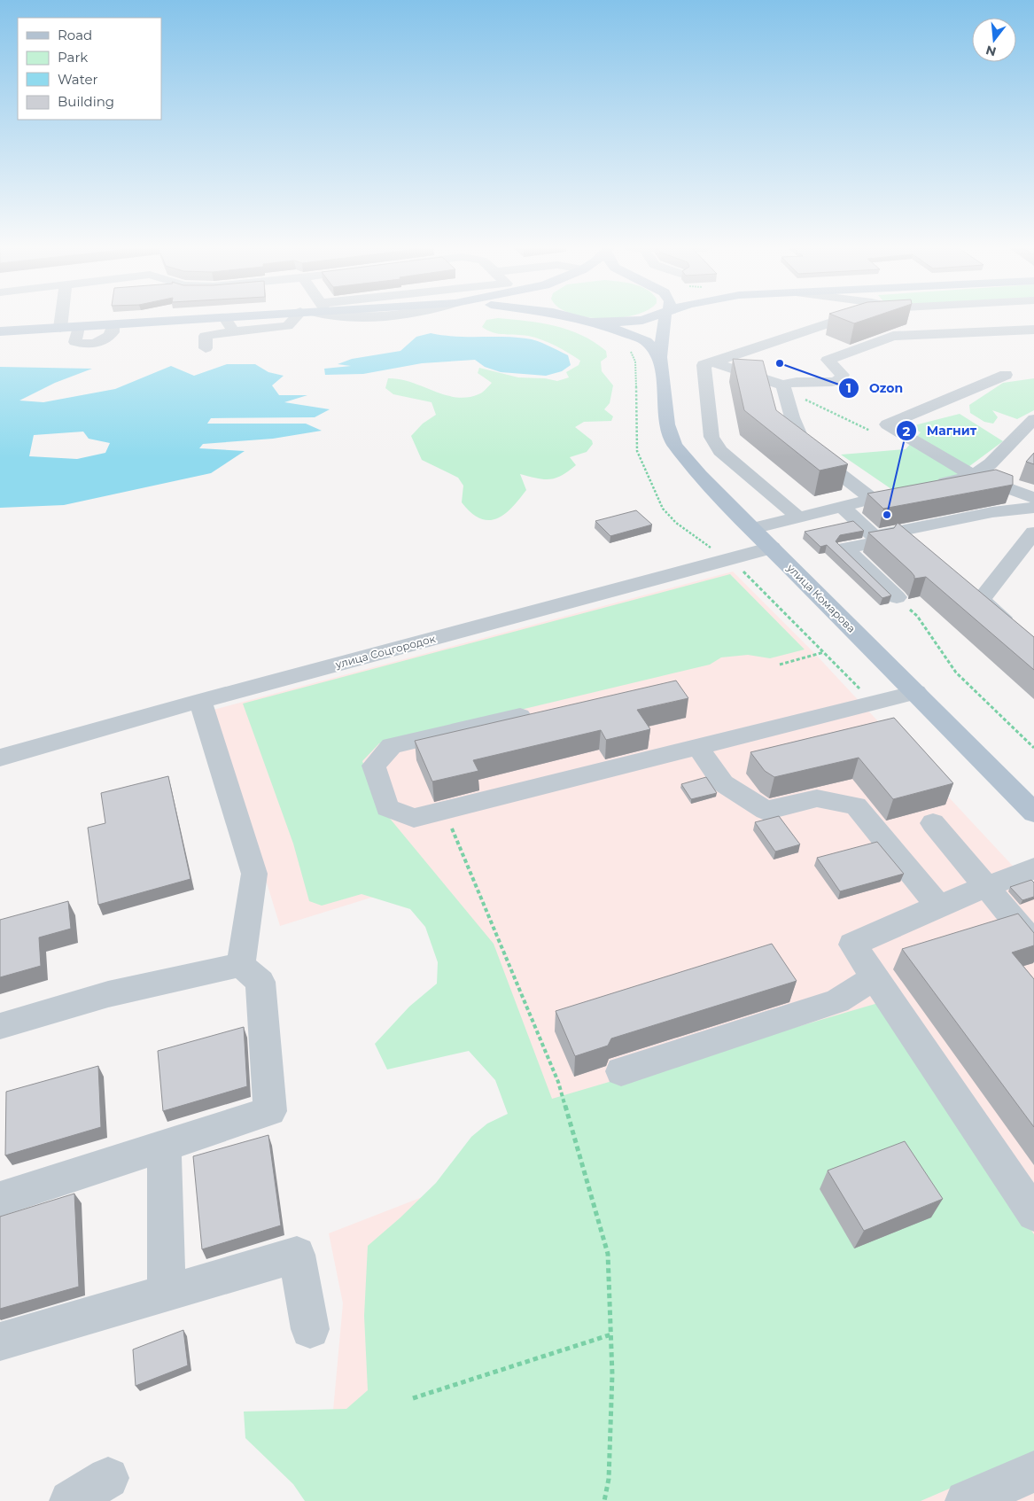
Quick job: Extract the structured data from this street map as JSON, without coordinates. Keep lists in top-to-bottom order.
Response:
{
  "streets": {
    "main road": ["улица Комарова"],
    "street": ["улица Соцгородок"]
  },
  "crossings": [
    ["улица Комарова", "улица Соцгородок"]
  ],
  "places": ["Ozon", "Магнит"],
  "legend": [
    "Road",
    "Park",
    "Water",
    "Building"
  ],
  "north": "bottom"
}
